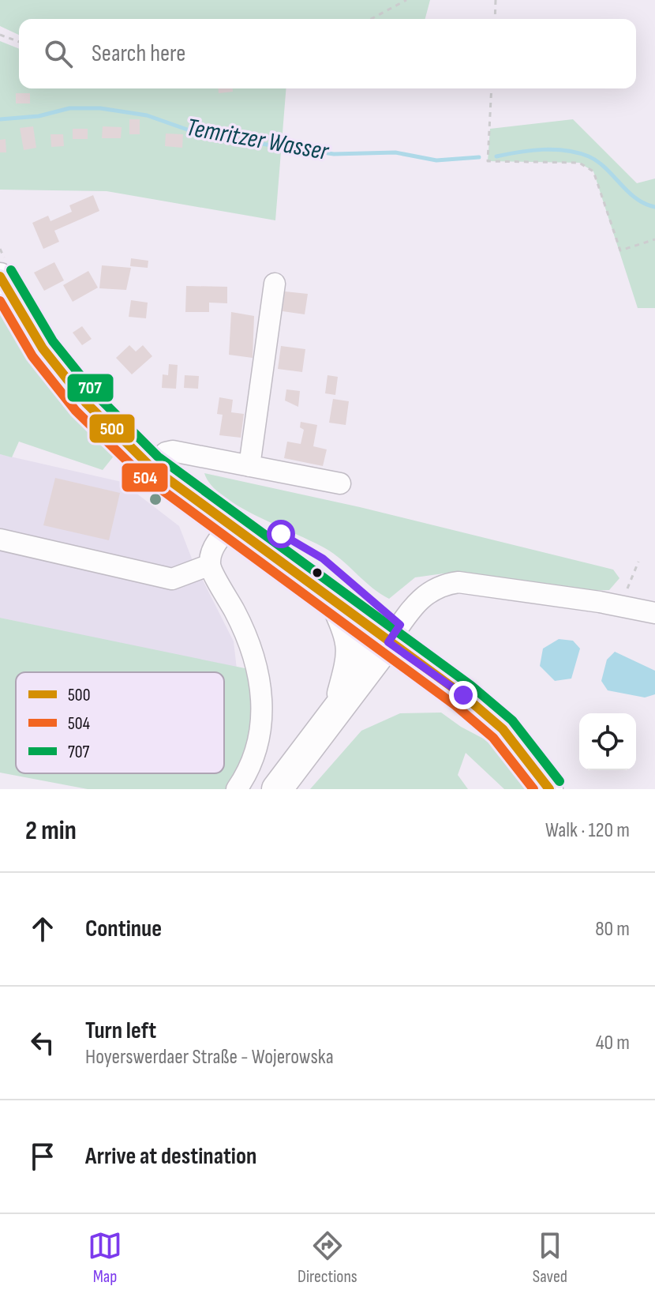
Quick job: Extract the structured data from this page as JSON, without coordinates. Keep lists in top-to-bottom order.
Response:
{
  "water": ["Temritzer Wasser"],
  "lines": ["transit line 707", "transit line 500", "transit line 504"],
  "legend": ["500", "504", "707"],
  "page": {
    "search": "Search here",
    "heading": ["2 min", "Walk · 120 m"],
    "list": [
      ["Continue", "80 m"],
      ["Turn left", "Hoyerswerdaer Straße - Wojerowska", "40 m"],
      "Arrive at destination"
    ],
    "nav": ["Map", "Directions", "Saved"]
  }
}
